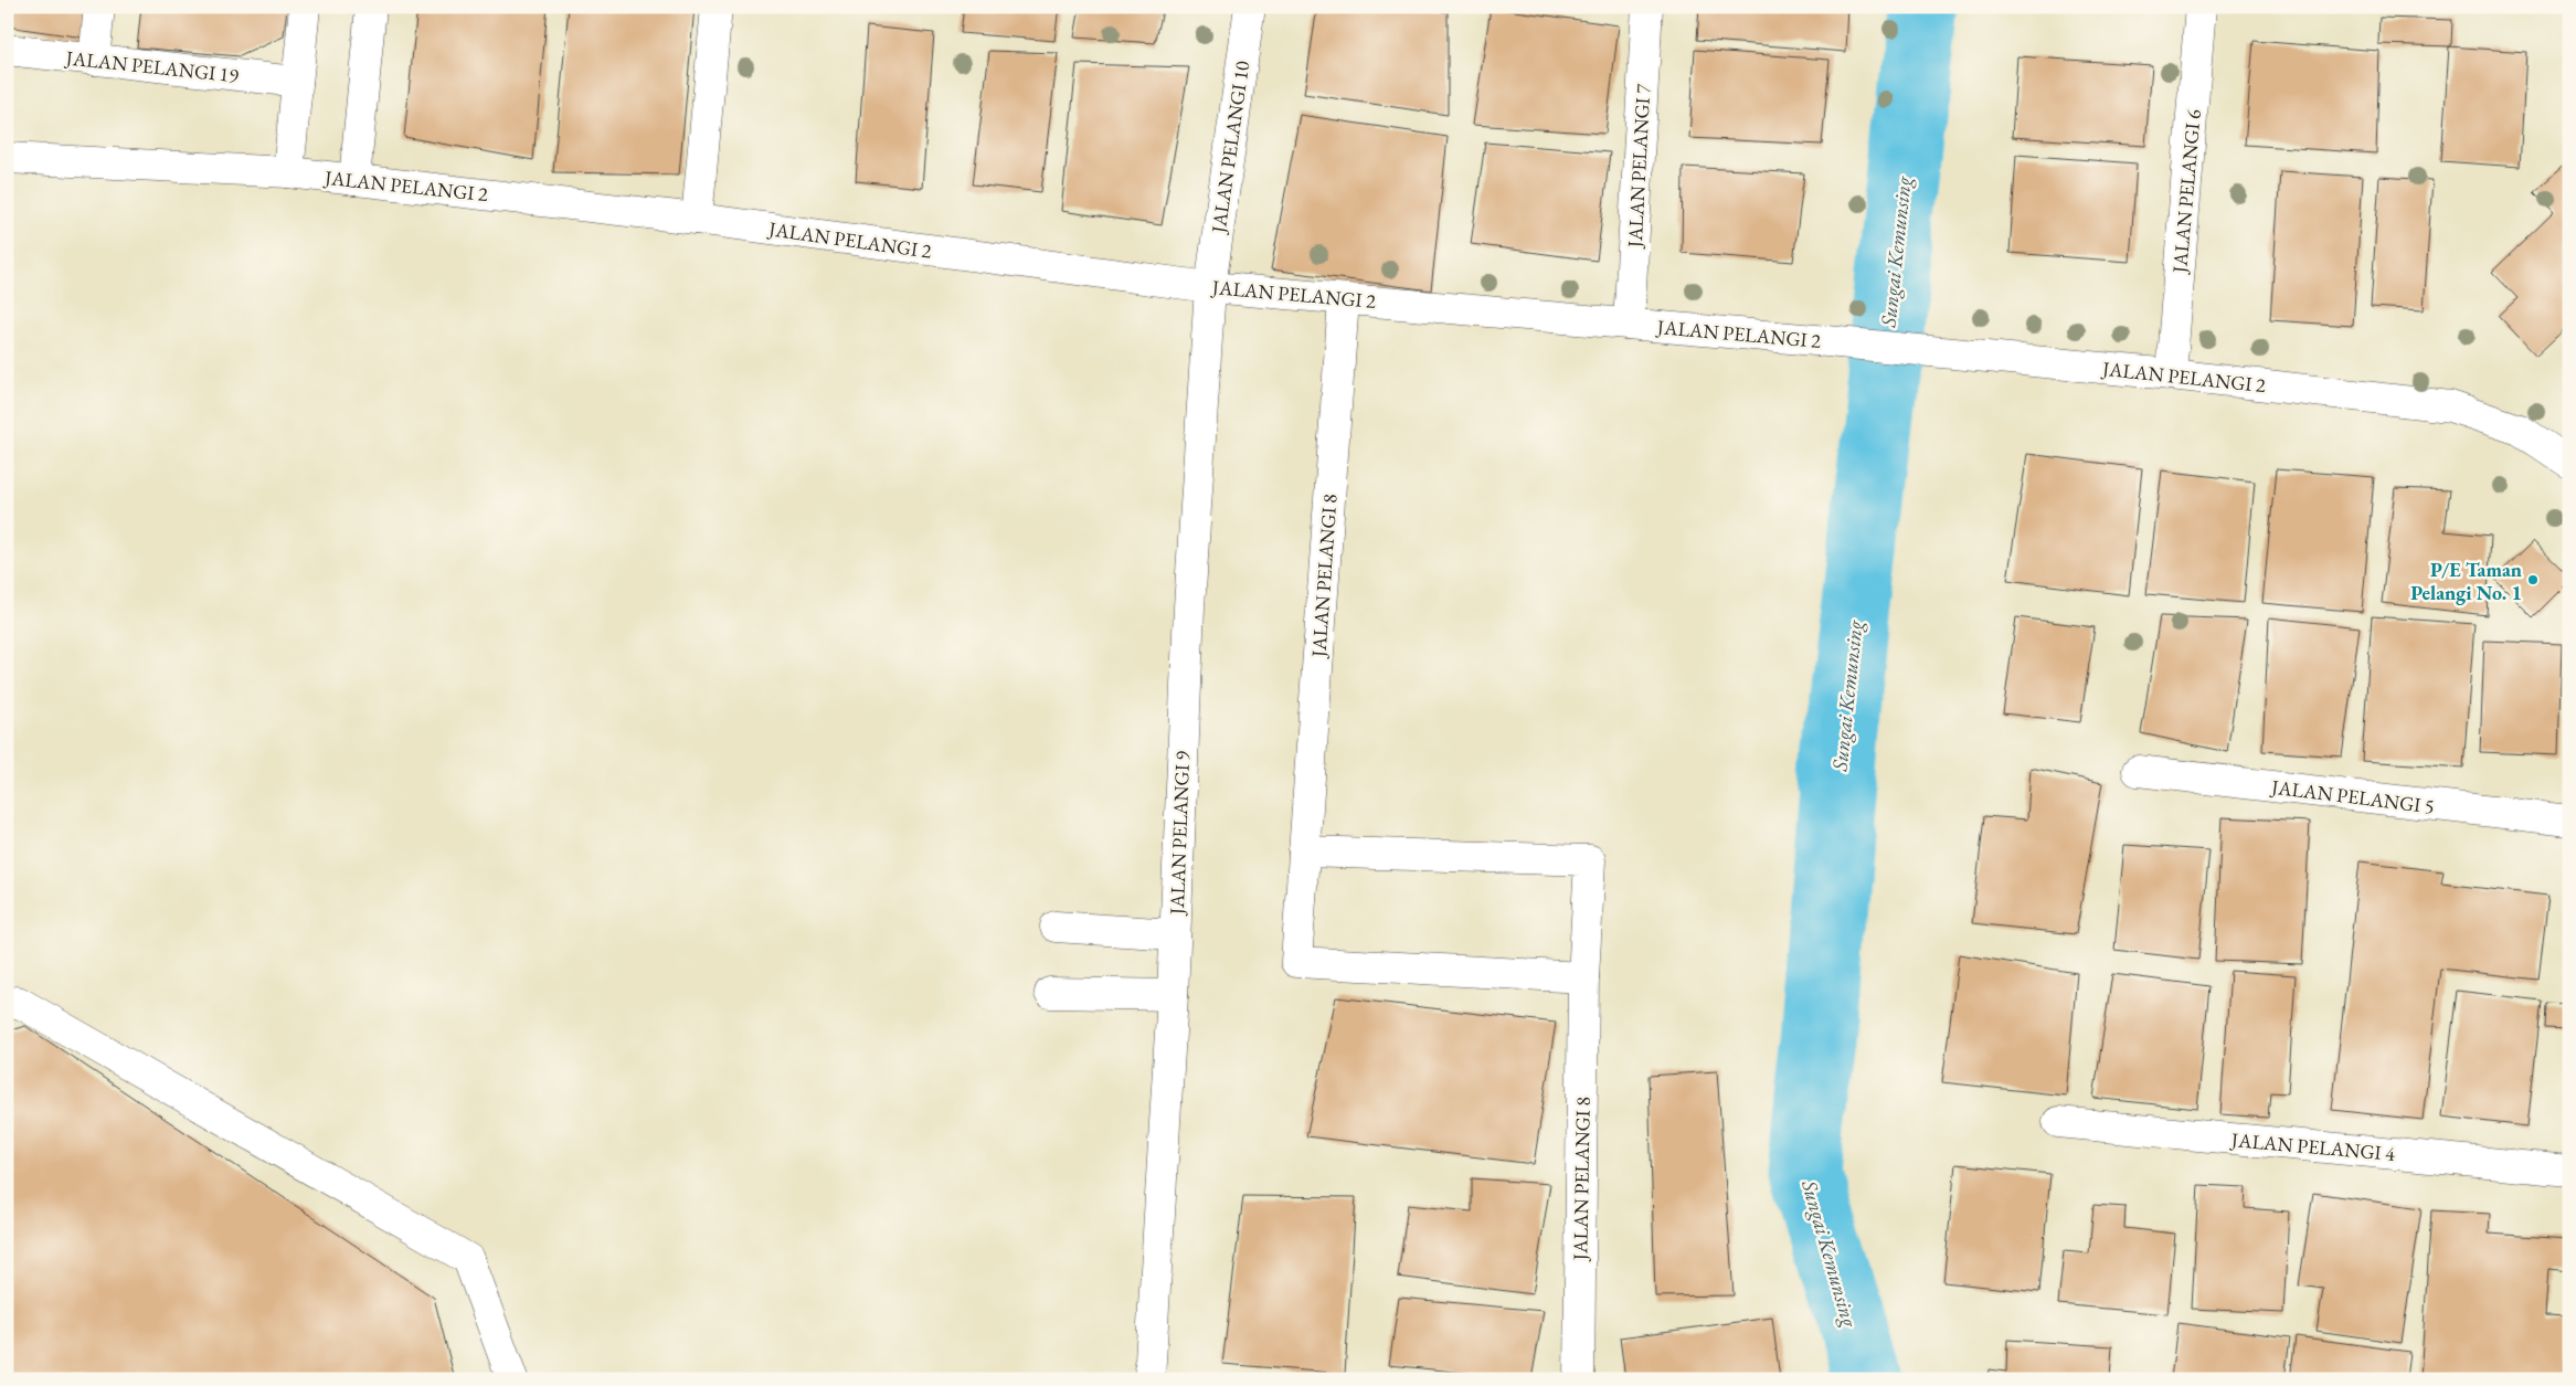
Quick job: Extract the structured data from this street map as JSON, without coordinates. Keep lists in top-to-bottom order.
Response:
{
  "streets": {
    "street": [
      "JALAN PELANGI 19",
      "JALAN PELANGI 10",
      "JALAN PELANGI 7",
      "JALAN PELANGI 2",
      "JALAN PELANGI 6",
      "JALAN PELANGI 8",
      "JALAN PELANGI 5",
      "JALAN PELANGI 9",
      "JALAN PELANGI 4"
    ]
  },
  "crossings": [
    ["JALAN PELANGI 10", "JALAN PELANGI 2"],
    ["JALAN PELANGI 10", "JALAN PELANGI 9"],
    ["JALAN PELANGI 7", "JALAN PELANGI 2"],
    ["JALAN PELANGI 2", "JALAN PELANGI 6"],
    ["JALAN PELANGI 2", "JALAN PELANGI 8"],
    ["JALAN PELANGI 2", "JALAN PELANGI 9"]
  ],
  "water": ["Sungai Kemunsing"],
  "places": ["P/E Taman Pelangi No. 1"]
}
